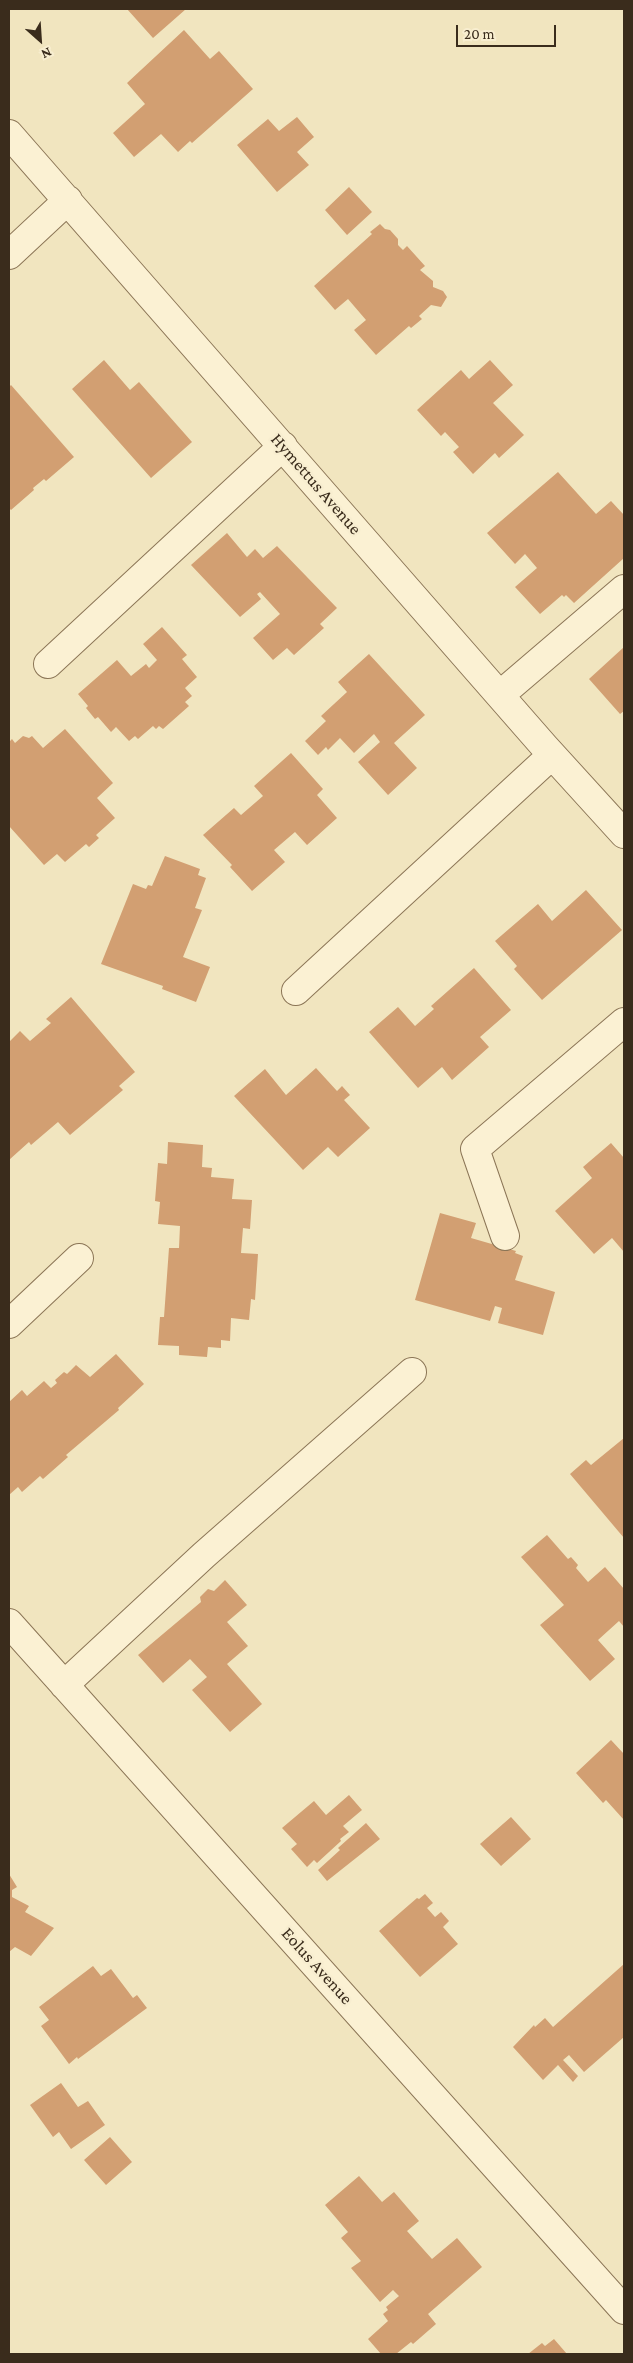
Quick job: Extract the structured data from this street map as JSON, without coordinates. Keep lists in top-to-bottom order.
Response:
{
  "streets": {
    "street": ["Hymettus Avenue", "Eolus Avenue"]
  },
  "scale_bar": "20 m",
  "north": "bottom right"
}
